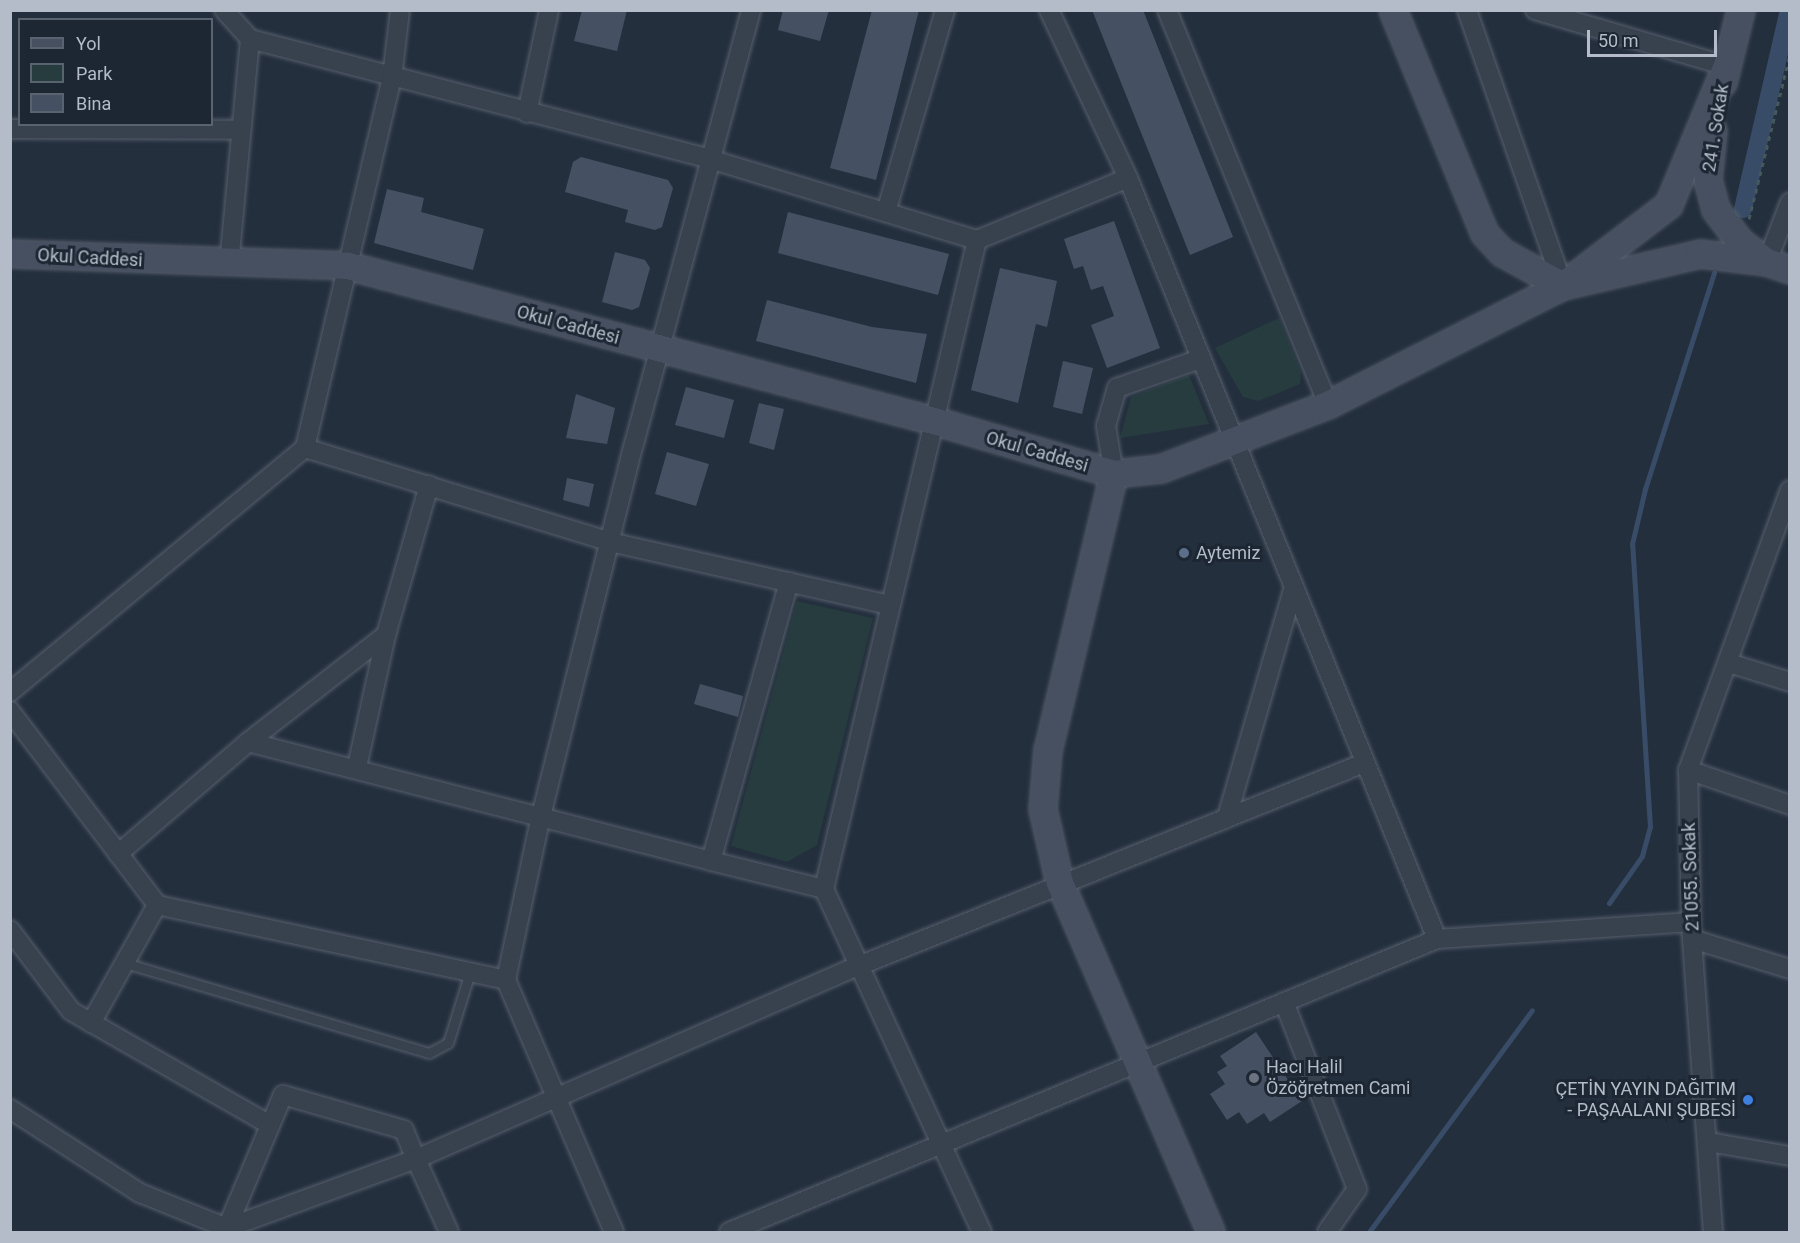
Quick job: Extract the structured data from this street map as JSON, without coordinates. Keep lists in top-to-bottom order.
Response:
{
  "streets": {
    "street": ["241. Sokak", "Okul Caddesi", "21055. Sokak"]
  },
  "places": ["Aytemiz", "Hacı Halil Özöğretmen Cami", "ÇETİN YAYIN DAĞITIM - PAŞAALANI ŞUBESİ"],
  "legend": ["Yol", "Park", "Bina"],
  "scale_bar": "50 m"
}
